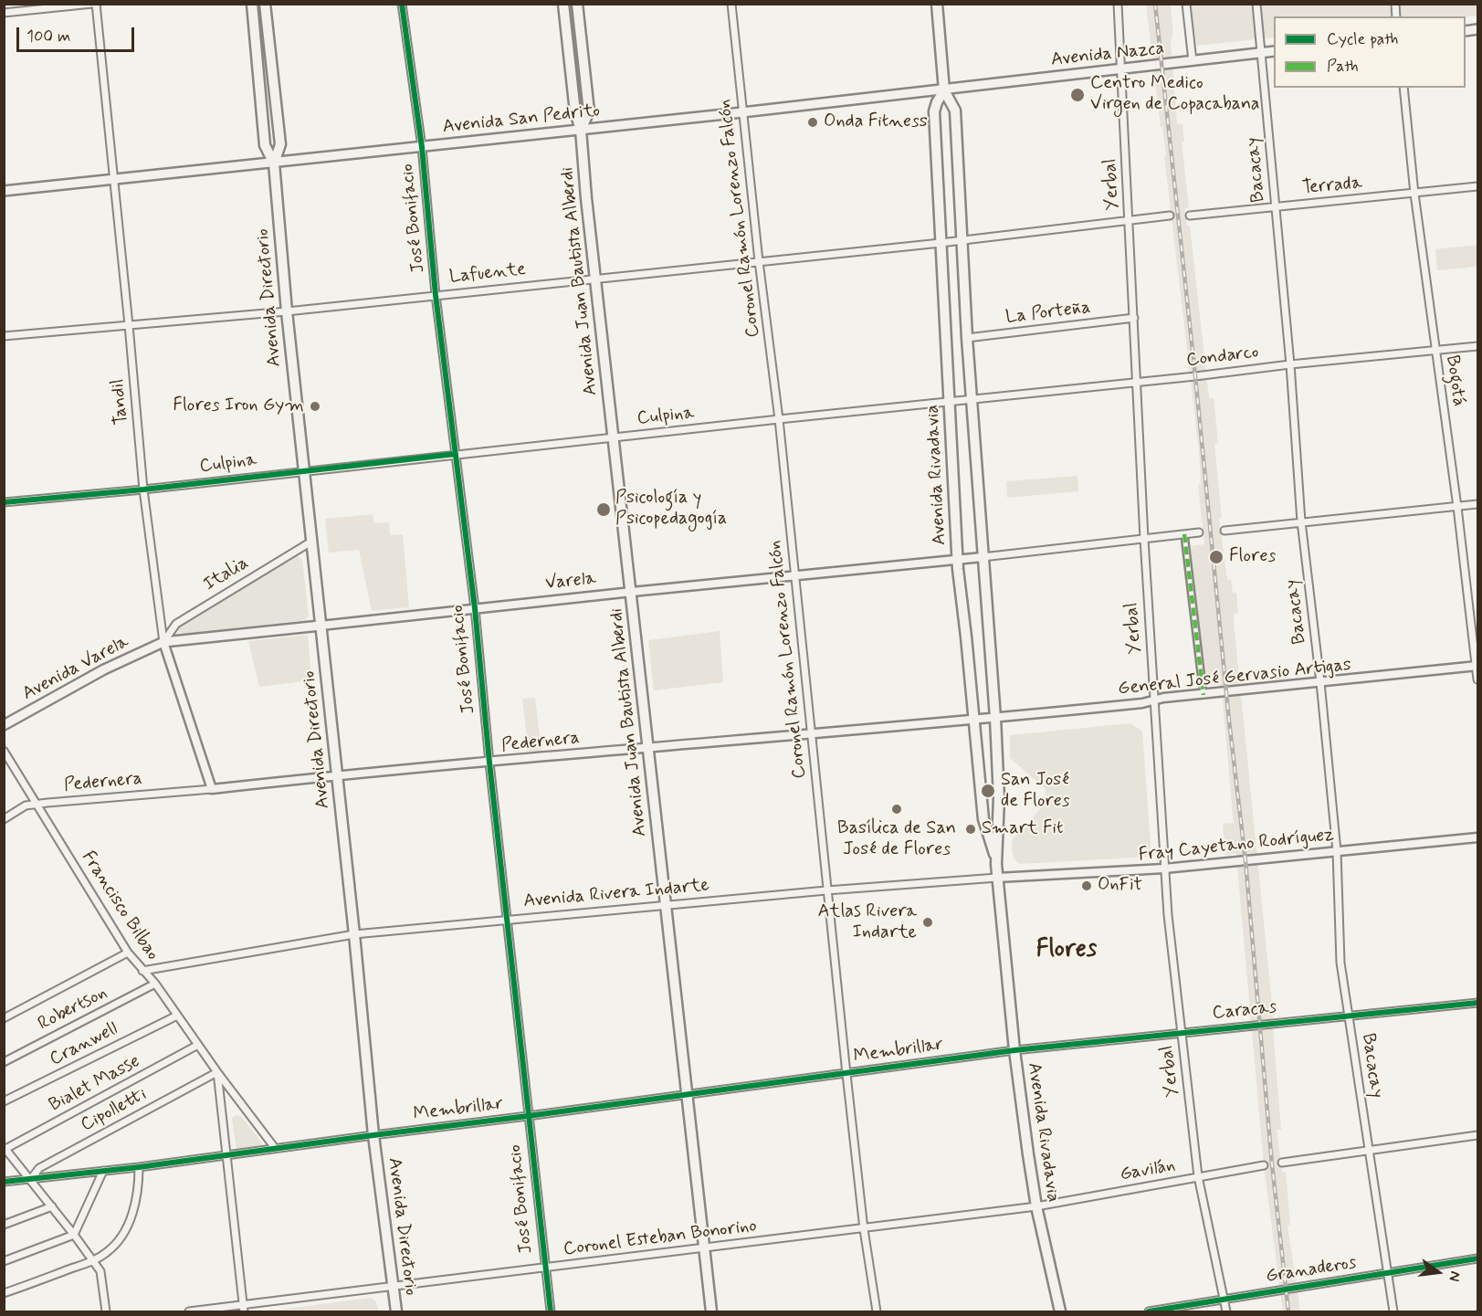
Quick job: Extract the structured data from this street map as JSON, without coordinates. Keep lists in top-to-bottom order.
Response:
{
  "streets": {
    "main road": [
      "Avenida Nazca",
      "Avenida San Pedrito",
      "Avenida Juan Bautista Alberdi",
      "Avenida Directorio",
      "Avenida Rivadavia",
      "Varela",
      "Avenida Varela"
    ],
    "street": [
      "Bacacay",
      "Yerbal",
      "Terrada",
      "José Bonifacio",
      "Coronel Ramón Lorenzo Falcón",
      "Lafuente",
      "La Porteña",
      "Condarco",
      "Bogotá",
      "Tandil",
      "Culpina",
      "Italia",
      "General José Gervasio Artigas",
      "Pedernera",
      "Fray Cayetano Rodríguez",
      "Avenida Rivera Indarte",
      "Francisco Bilbao",
      "Robertson",
      "Caracas",
      "Cranwell",
      "Membrillar",
      "Bialet Masse",
      "Cipolletti",
      "Gavilán",
      "Coronel Esteban Bonorino",
      "Granaderos"
    ]
  },
  "crossings": [
    ["Avenida Nazca", "Avenida San Pedrito"],
    ["Avenida Nazca", "Bacacay"],
    ["Avenida Nazca", "Yerbal"],
    ["Avenida Nazca", "Avenida Rivadavia"],
    ["Avenida San Pedrito", "José Bonifacio"],
    ["Avenida San Pedrito", "Coronel Ramón Lorenzo Falcón"],
    ["Avenida San Pedrito", "Avenida Juan Bautista Alberdi"],
    ["Avenida San Pedrito", "Avenida Directorio"],
    ["Avenida San Pedrito", "Tandil"],
    ["Avenida San Pedrito", "Avenida Rivadavia"],
    ["Bacacay", "Terrada"],
    ["Bacacay", "Condarco"],
    ["Bacacay", "General José Gervasio Artigas"],
    ["Bacacay", "Fray Cayetano Rodríguez"],
    ["Bacacay", "Caracas"],
    ["Bacacay", "Granaderos"],
    ["Yerbal", "La Porteña"],
    ["Yerbal", "Condarco"],
    ["Yerbal", "General José Gervasio Artigas"],
    ["Yerbal", "Fray Cayetano Rodríguez"],
    ["Yerbal", "Caracas"],
    ["Yerbal", "Gavilán"],
    ["Yerbal", "Granaderos"],
    ["Terrada", "Bogotá"],
    ["José Bonifacio", "Lafuente"],
    ["José Bonifacio", "Culpina"],
    ["José Bonifacio", "Varela"],
    ["José Bonifacio", "Pedernera"],
    ["José Bonifacio", "Avenida Rivera Indarte"],
    ["José Bonifacio", "Membrillar"],
    ["José Bonifacio", "Coronel Esteban Bonorino"],
    ["Coronel Ramón Lorenzo Falcón", "Lafuente"],
    ["Coronel Ramón Lorenzo Falcón", "Culpina"],
    ["Coronel Ramón Lorenzo Falcón", "Varela"],
    ["Coronel Ramón Lorenzo Falcón", "Pedernera"],
    ["Coronel Ramón Lorenzo Falcón", "Avenida Rivera Indarte"],
    ["Coronel Ramón Lorenzo Falcón", "Membrillar"],
    ["Coronel Ramón Lorenzo Falcón", "Coronel Esteban Bonorino"],
    ["Lafuente", "Avenida Juan Bautista Alberdi"],
    ["Lafuente", "Avenida Directorio"],
    ["Lafuente", "Tandil"],
    ["Lafuente", "Avenida Rivadavia"],
    ["Avenida Juan Bautista Alberdi", "Culpina"],
    ["Avenida Juan Bautista Alberdi", "Varela"],
    ["Avenida Juan Bautista Alberdi", "Pedernera"],
    ["Avenida Juan Bautista Alberdi", "Avenida Rivera Indarte"],
    ["Avenida Juan Bautista Alberdi", "Membrillar"],
    ["Avenida Juan Bautista Alberdi", "Coronel Esteban Bonorino"],
    ["Avenida Directorio", "Culpina"],
    ["Avenida Directorio", "Italia"],
    ["Avenida Directorio", "Varela"],
    ["Avenida Directorio", "Pedernera"],
    ["Avenida Directorio", "Avenida Rivera Indarte"],
    ["Avenida Directorio", "Membrillar"],
    ["Avenida Directorio", "Coronel Esteban Bonorino"],
    ["La Porteña", "Avenida Rivadavia"],
    ["Condarco", "Bogotá"],
    ["Condarco", "Culpina"],
    ["Condarco", "Avenida Rivadavia"],
    ["Bogotá", "General José Gervasio Artigas"],
    ["Tandil", "Culpina"],
    ["Tandil", "Italia"],
    ["Tandil", "Varela"],
    ["Tandil", "Avenida Varela"],
    ["Tandil", "Pedernera"],
    ["Culpina", "Avenida Rivadavia"],
    ["Avenida Rivadavia", "Varela"],
    ["Avenida Rivadavia", "General José Gervasio Artigas"],
    ["Avenida Rivadavia", "Pedernera"],
    ["Avenida Rivadavia", "Fray Cayetano Rodríguez"],
    ["Avenida Rivadavia", "Avenida Rivera Indarte"],
    ["Avenida Rivadavia", "Caracas"],
    ["Avenida Rivadavia", "Membrillar"],
    ["Avenida Rivadavia", "Gavilán"],
    ["Avenida Rivadavia", "Coronel Esteban Bonorino"],
    ["Italia", "Varela"],
    ["Italia", "Avenida Varela"],
    ["Varela", "Avenida Varela"],
    ["General José Gervasio Artigas", "Pedernera"],
    ["Pedernera", "Francisco Bilbao"],
    ["Fray Cayetano Rodríguez", "Avenida Rivera Indarte"],
    ["Avenida Rivera Indarte", "Francisco Bilbao"],
    ["Francisco Bilbao", "Robertson"],
    ["Francisco Bilbao", "Cranwell"],
    ["Francisco Bilbao", "Membrillar"],
    ["Francisco Bilbao", "Bialet Masse"],
    ["Francisco Bilbao", "Cipolletti"],
    ["Francisco Bilbao", "Coronel Esteban Bonorino"],
    ["Caracas", "Membrillar"],
    ["Membrillar", "Cipolletti"],
    ["Gavilán", "Coronel Esteban Bonorino"]
  ],
  "districts": ["Flores"],
  "places": [
    "Centro Medico Virgen de Copacabana",
    "Onda Fitness",
    "Flores Iron Gym",
    "Psicología y Psicopedagogía",
    "Flores",
    "San José de Flores",
    "Basílica de San José de Flores",
    "Smart Fit",
    "OnFit",
    "Atlas Rivera Indarte"
  ],
  "legend": ["Cycle path", "Path"],
  "scale_bar": "100 m",
  "north": "right"
}
